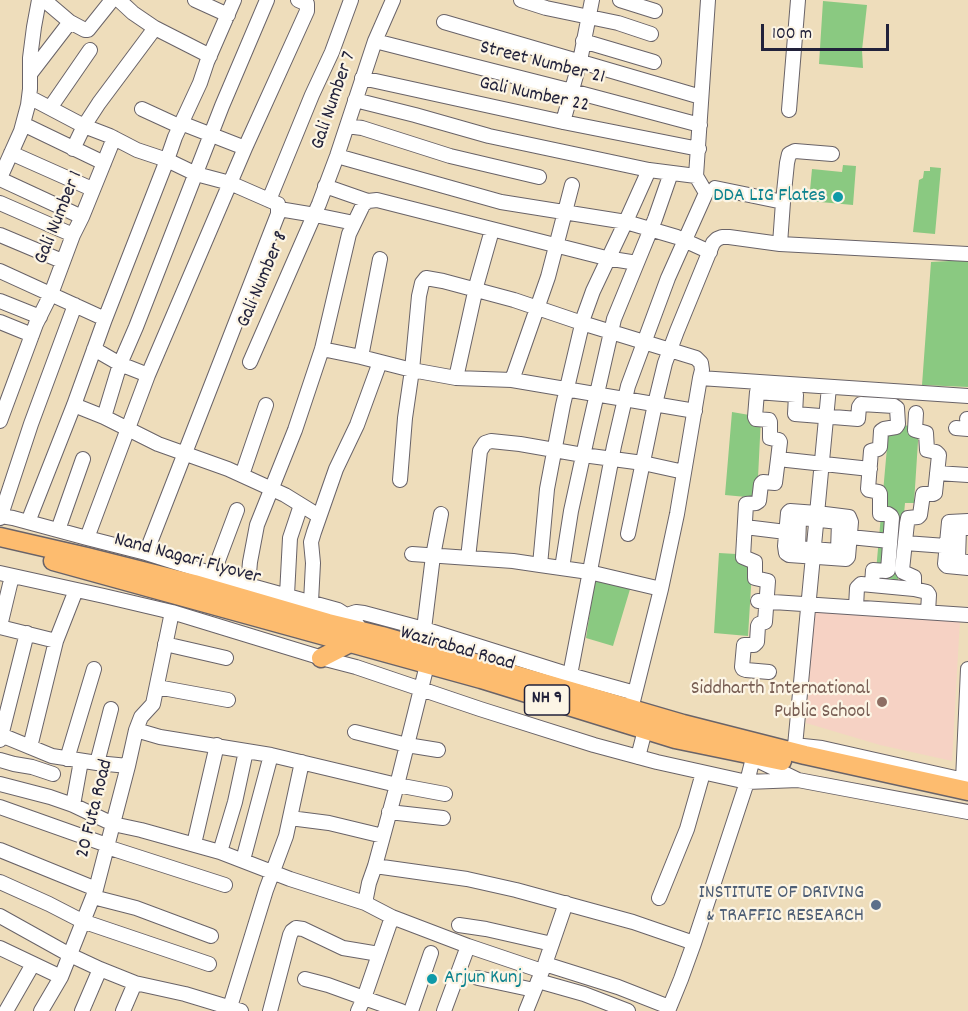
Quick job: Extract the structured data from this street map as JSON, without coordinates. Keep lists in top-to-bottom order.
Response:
{
  "streets": {
    "highway": ["Nand Nagari Flyover", "Wazirabad Road", "NH 9"],
    "street": [
      "Street Number 21",
      "Gali Number 22",
      "Gali Number 7",
      "Gali Number 1",
      "Gali Number 8",
      "20 Futa Road"
    ]
  },
  "crossings": [
    ["Street Number 21", "Gali Number 7"],
    ["Gali Number 22", "Gali Number 7"],
    ["Gali Number 7", "Gali Number 8"],
    ["Nand Nagari Flyover", "Wazirabad Road"],
    ["Wazirabad Road", "NH 9"]
  ],
  "places": [
    "DDA LIG Flates",
    "Siddharth International Public School",
    "INSTITUTE OF DRIVING & TRAFFIC RESEARCH",
    "Arjun Kunj"
  ],
  "scale_bar": "100 m"
}
